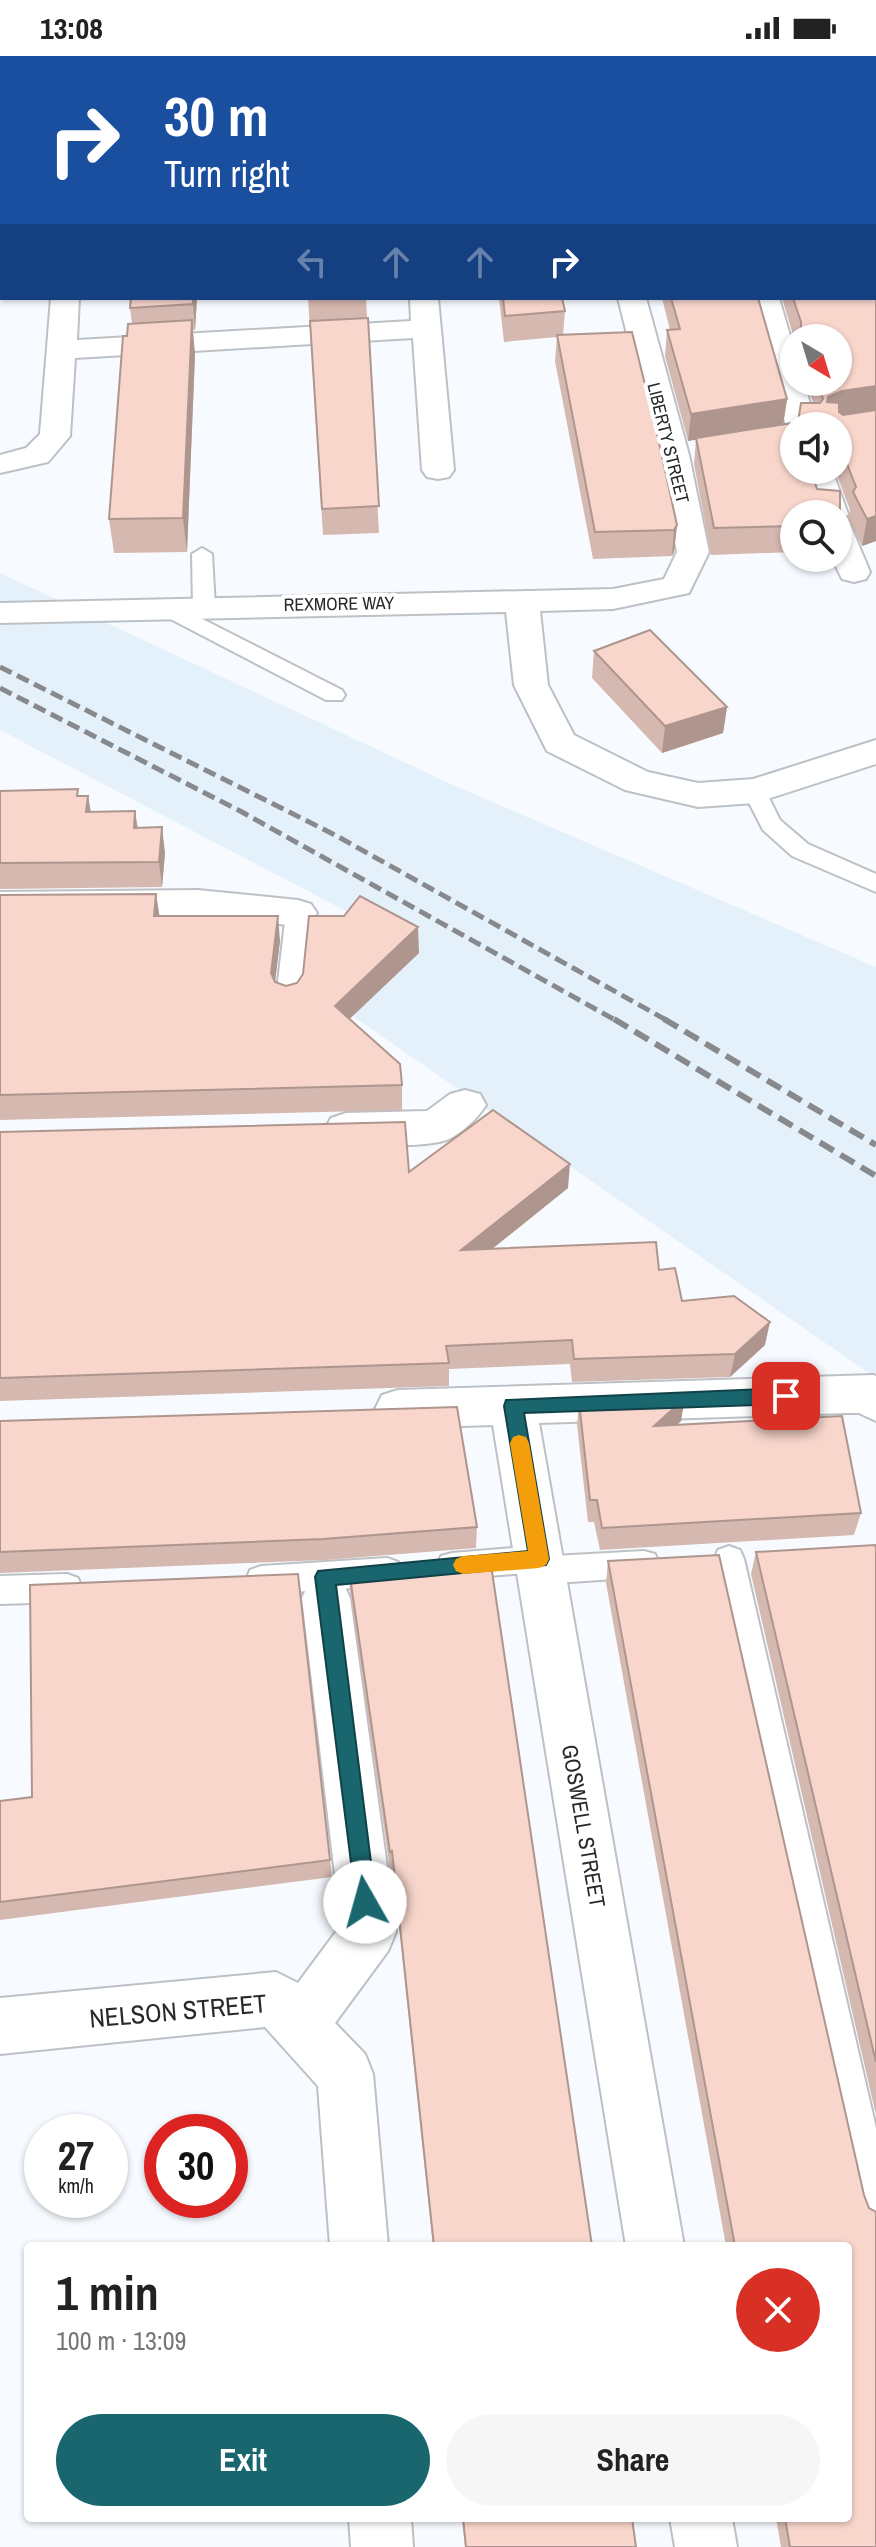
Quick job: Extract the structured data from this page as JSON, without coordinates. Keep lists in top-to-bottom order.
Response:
{
  "streets": {
    "street": [
      "LIBERTY STREET",
      "REXMORE WAY",
      "GOSWELL STREET",
      "NELSON STREET"
    ]
  },
  "crossings": [
    ["LIBERTY STREET", "REXMORE WAY"]
  ],
  "north": "bottom right",
  "page": {
    "status": "13:08",
    "turn": ["30 m", "Turn right"],
    "speed": "27 km/h",
    "limit": "30",
    "heading": ["1 min", "100 m · 13:09"],
    "buttons": ["Exit", "Share"]
  }
}
